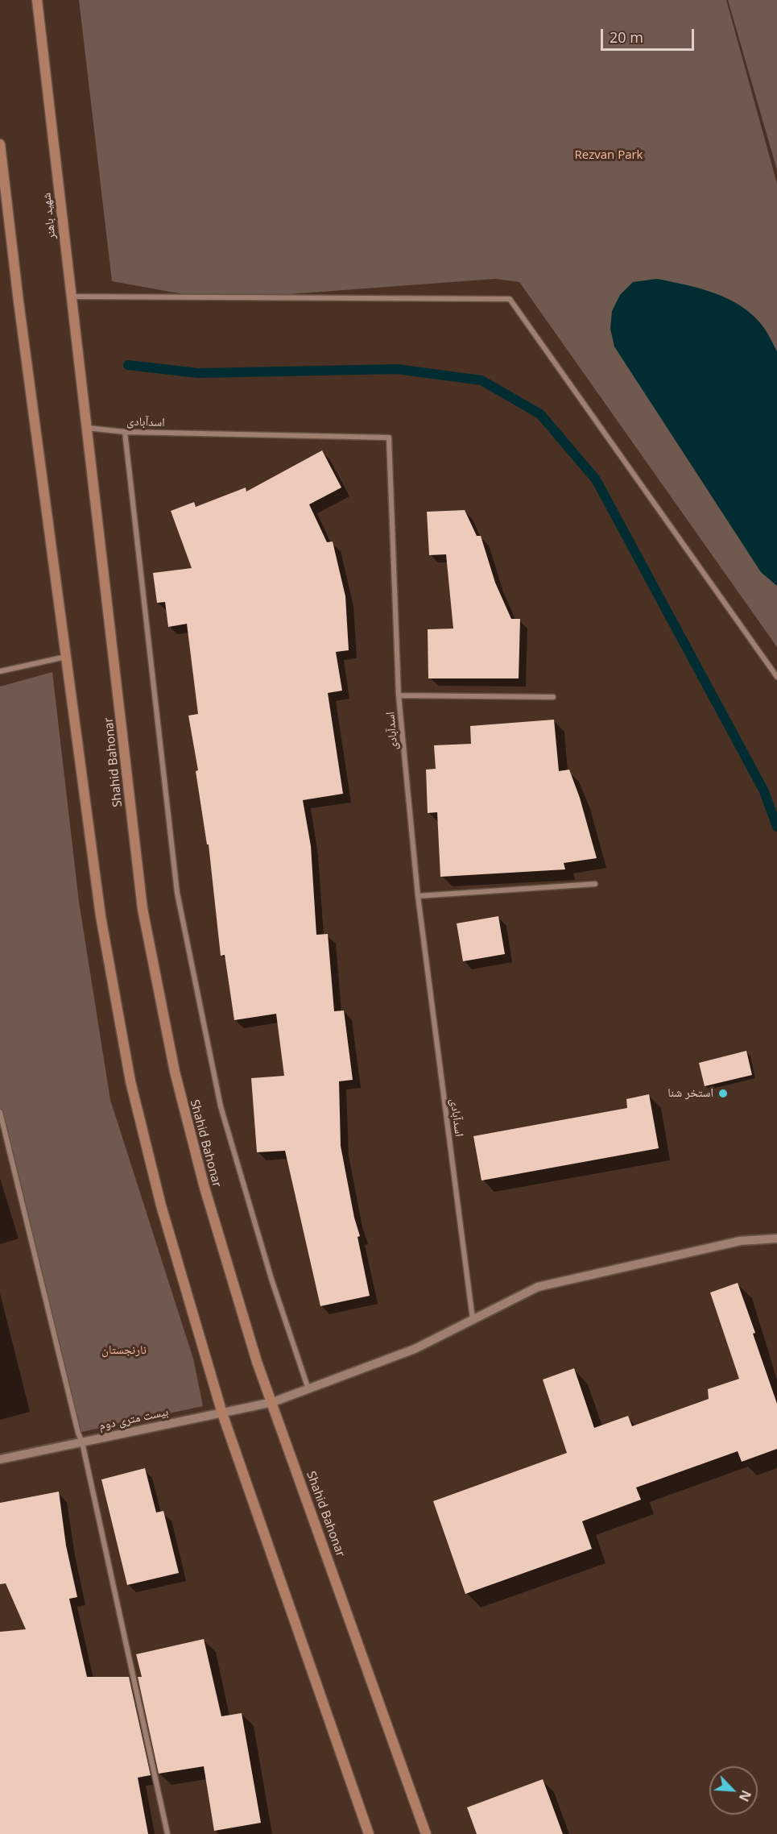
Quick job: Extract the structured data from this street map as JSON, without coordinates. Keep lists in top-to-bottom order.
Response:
{
  "streets": {
    "main road": ["شهید باهنر", "Shahid Bahonar"],
    "street": ["اسدآبادی", "بیست متری دوم"]
  },
  "crossings": [
    ["شهید باهنر", "اسدآبادی"],
    ["شهید باهنر", "Shahid Bahonar"],
    ["اسدآبادی", "Shahid Bahonar"],
    ["اسدآبادی", "بیست متری دوم"],
    ["Shahid Bahonar", "بیست متری دوم"]
  ],
  "parks": ["Rezvan Park", "نارنجستان"],
  "places": ["استخر شنا"],
  "scale_bar": "20 m",
  "north": "bottom right"
}
